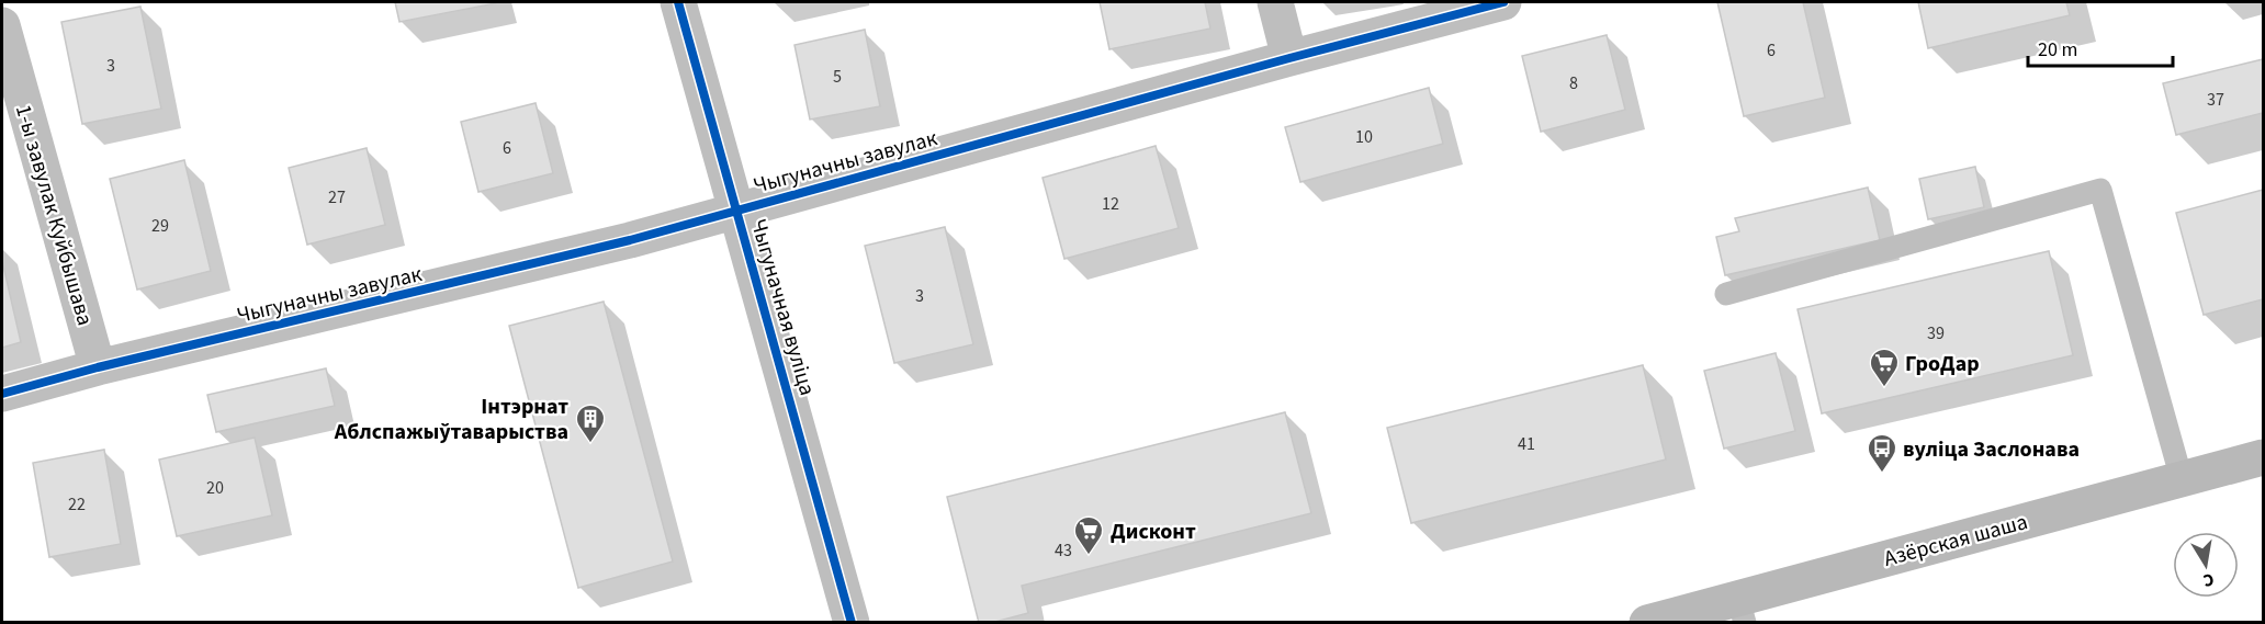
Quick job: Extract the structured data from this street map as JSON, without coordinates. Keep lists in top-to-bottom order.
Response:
{
  "streets": {
    "main road": ["Азёрская шаша"],
    "street": ["Чыгуначны завулак", "1-ы завулак Куйбышава", "Чыгуначная вуліца"]
  },
  "crossings": [
    ["Чыгуначны завулак", "1-ы завулак Куйбышава"],
    ["Чыгуначны завулак", "Чыгуначная вуліца"]
  ],
  "places": {
    "supermarket": ["ГроДар", "Дисконт"],
    "building": ["Інтэрнат Аблспажыўтаварыства"],
    "bus stop": ["вуліца Заслонава"]
  },
  "house_numbers": [
    "6",
    "3",
    "5",
    "8",
    "37",
    "10",
    "6",
    "27",
    "12",
    "29",
    "3",
    "39",
    "41",
    "20",
    "22",
    "43"
  ],
  "scale_bar": "20 m",
  "north": "bottom"
}
